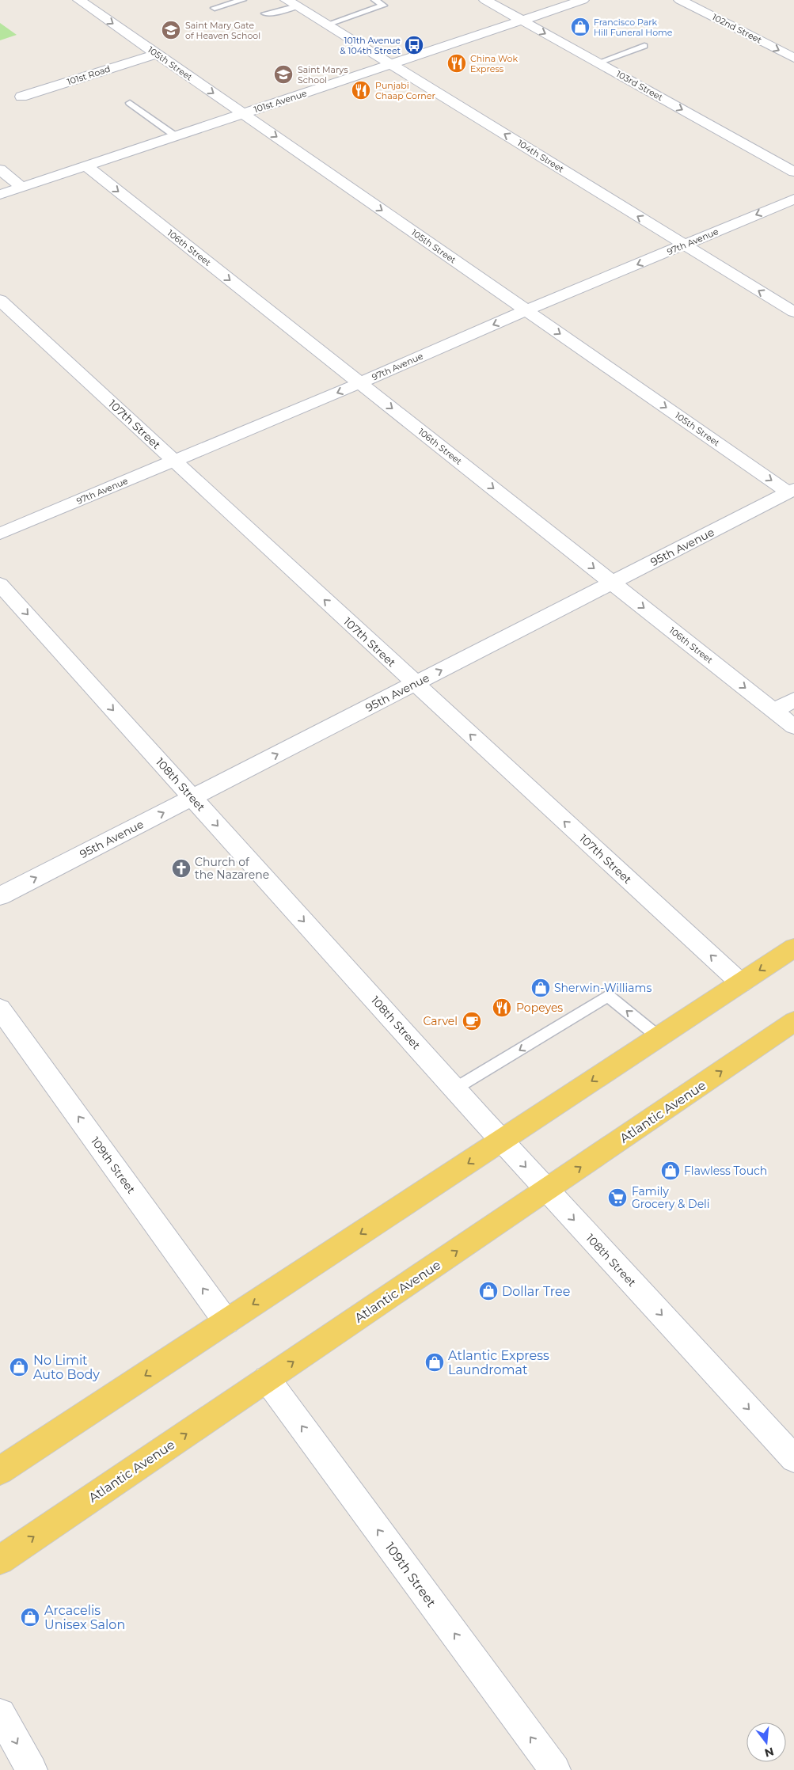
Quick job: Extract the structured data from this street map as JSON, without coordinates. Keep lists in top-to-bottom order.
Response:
{
  "streets": {
    "main road": ["Atlantic Avenue"],
    "street": [
      "102nd Street",
      "105th Street",
      "101st Road",
      "103rd Street",
      "101st Avenue",
      "104th Street",
      "97th Avenue",
      "106th Street",
      "107th Street",
      "95th Avenue",
      "108th Street",
      "109th Street"
    ]
  },
  "crossings": [
    ["105th Street", "101st Road"],
    ["105th Street", "101st Avenue"],
    ["105th Street", "97th Avenue"],
    ["105th Street", "95th Avenue"],
    ["103rd Street", "101st Avenue"],
    ["101st Avenue", "104th Street"],
    ["101st Avenue", "106th Street"],
    ["104th Street", "97th Avenue"],
    ["97th Avenue", "106th Street"],
    ["97th Avenue", "107th Street"],
    ["106th Street", "95th Avenue"],
    ["107th Street", "95th Avenue"],
    ["95th Avenue", "108th Street"],
    ["108th Street", "Atlantic Avenue"],
    ["Atlantic Avenue", "109th Street"]
  ],
  "one_way": [
    "102nd Street",
    "105th Street",
    "103rd Street",
    "104th Street",
    "97th Avenue",
    "106th Street",
    "107th Street",
    "95th Avenue",
    "108th Street",
    "109th Street"
  ],
  "places": {
    "shop": [
      "Francisco Park Hill Funeral Home",
      "Sherwin-Williams",
      "Flawless Touch",
      "Dollar Tree",
      "Atlantic Express Laundromat",
      "No Limit Auto Body",
      "Arcacelis Unisex Salon"
    ],
    "school or university": ["Saint Mary Gate of Heaven School", "Saint Marys School"],
    "bus stop": ["101th Avenue & 104th Street"],
    "restaurant": ["China Wok Express", "Punjabi Chaap Corner", "Popeyes"],
    "church": ["Church of the Nazarene"],
    "cafe": ["Carvel"],
    "supermarket": ["Family Grocery & Deli"]
  },
  "north": "bottom"
}
